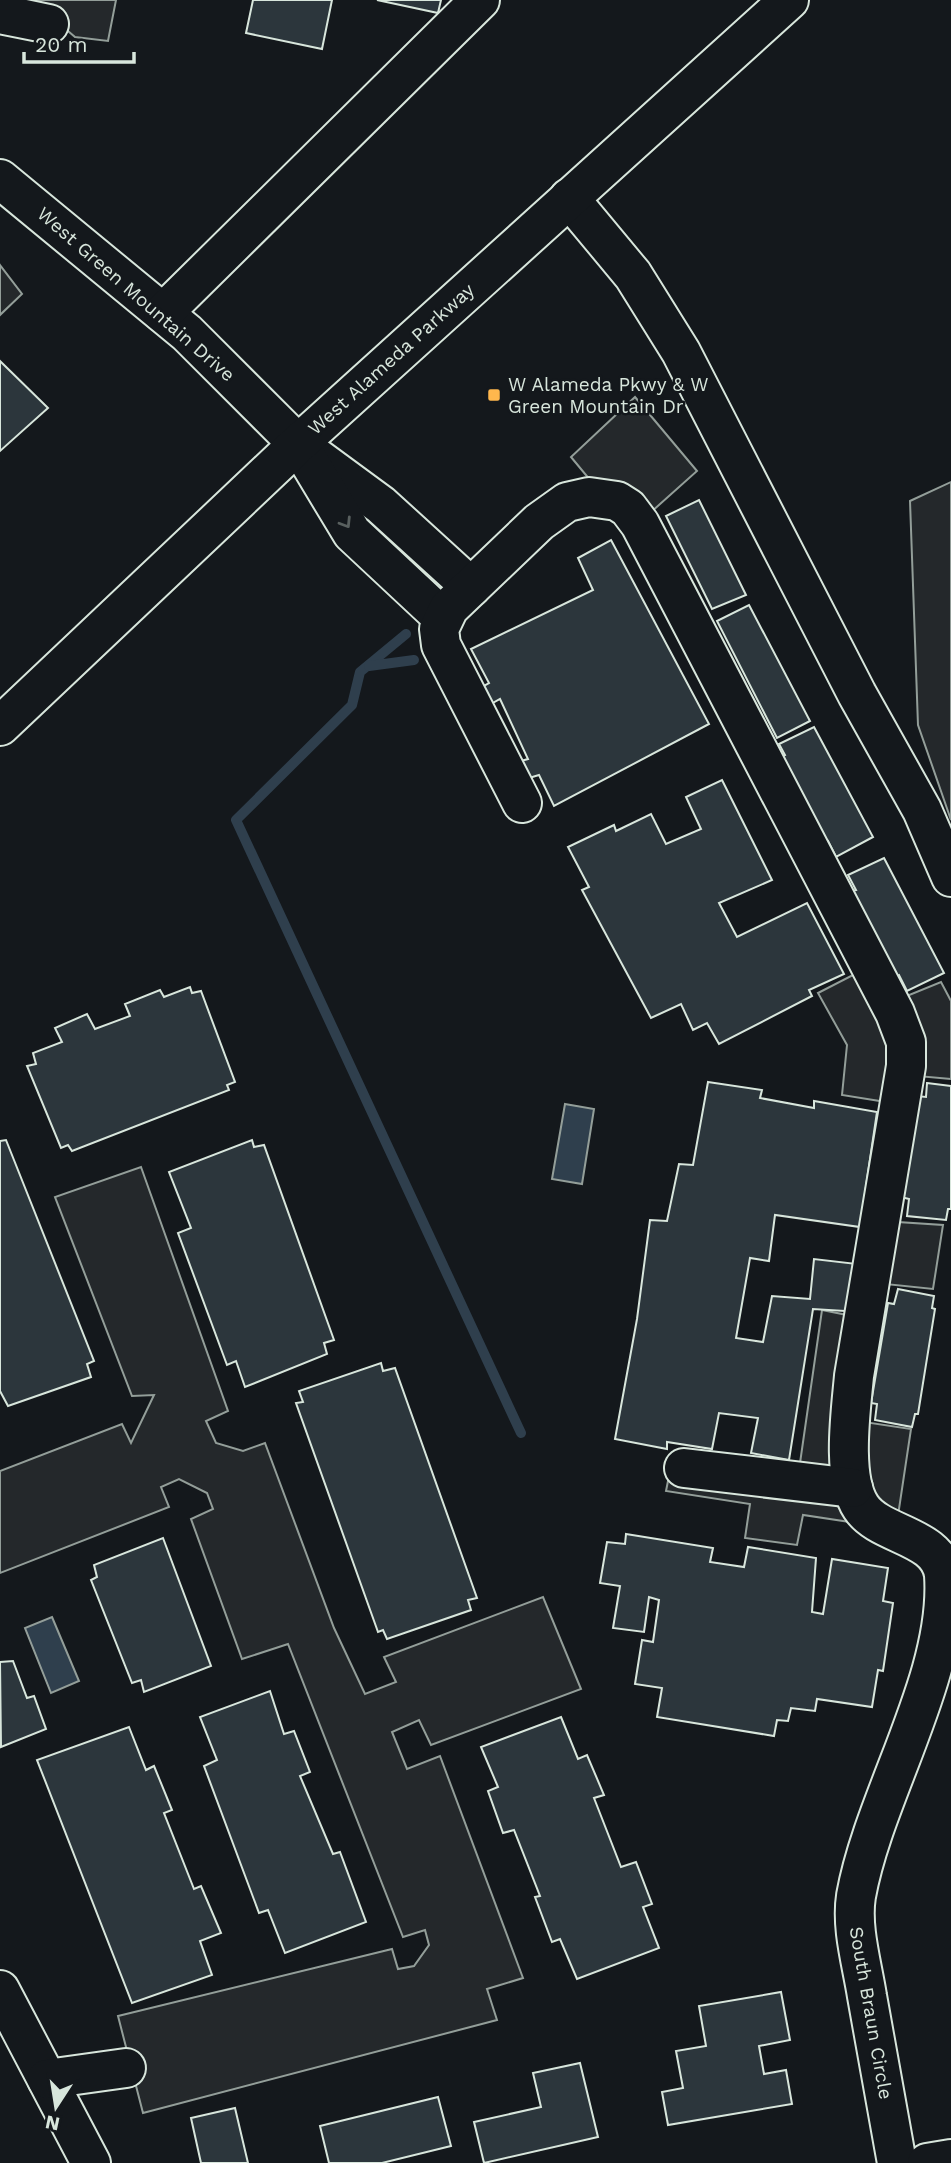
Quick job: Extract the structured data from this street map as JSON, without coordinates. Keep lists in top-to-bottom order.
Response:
{
  "streets": {
    "street": ["West Green Mountain Drive", "West Alameda Parkway", "South Braun Circle"]
  },
  "crossings": [
    ["West Green Mountain Drive", "West Alameda Parkway"]
  ],
  "places": {
    "transit": ["W Alameda Pkwy & W Green Mountain Dr"]
  },
  "scale_bar": "20 m",
  "north": "bottom"
}
